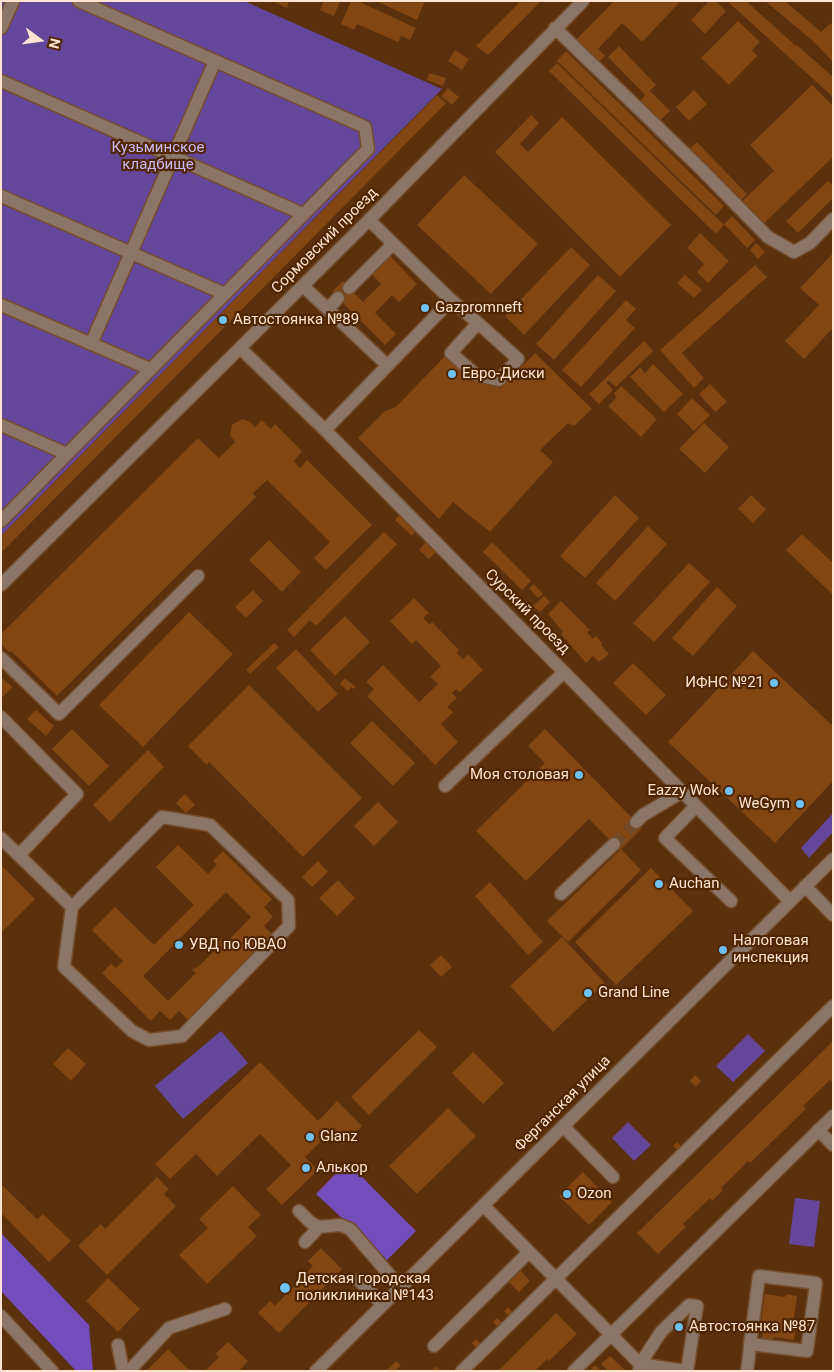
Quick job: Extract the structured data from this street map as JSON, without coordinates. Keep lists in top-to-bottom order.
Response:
{
  "streets": {
    "street": ["Сормовский проезд", "Сурский проезд", "Ферганская улица"]
  },
  "crossings": [
    ["Сормовский проезд", "Сурский проезд"],
    ["Сурский проезд", "Ферганская улица"]
  ],
  "parks": ["Кузьминское кладбище"],
  "places": [
    "Gazpromneft",
    "Автостоянка №89",
    "Евро-Диски",
    "ИФНС №21",
    "Моя столовая",
    "Eazzy Wok",
    "WeGym",
    "Auchan",
    "УВД по ЮВАО",
    "Налоговая инспекция",
    "Grand Line",
    "Glanz",
    "Алькор",
    "Ozon",
    "Детская городская поликлиника №143",
    "Автостоянка №87"
  ],
  "north": "right"
}
